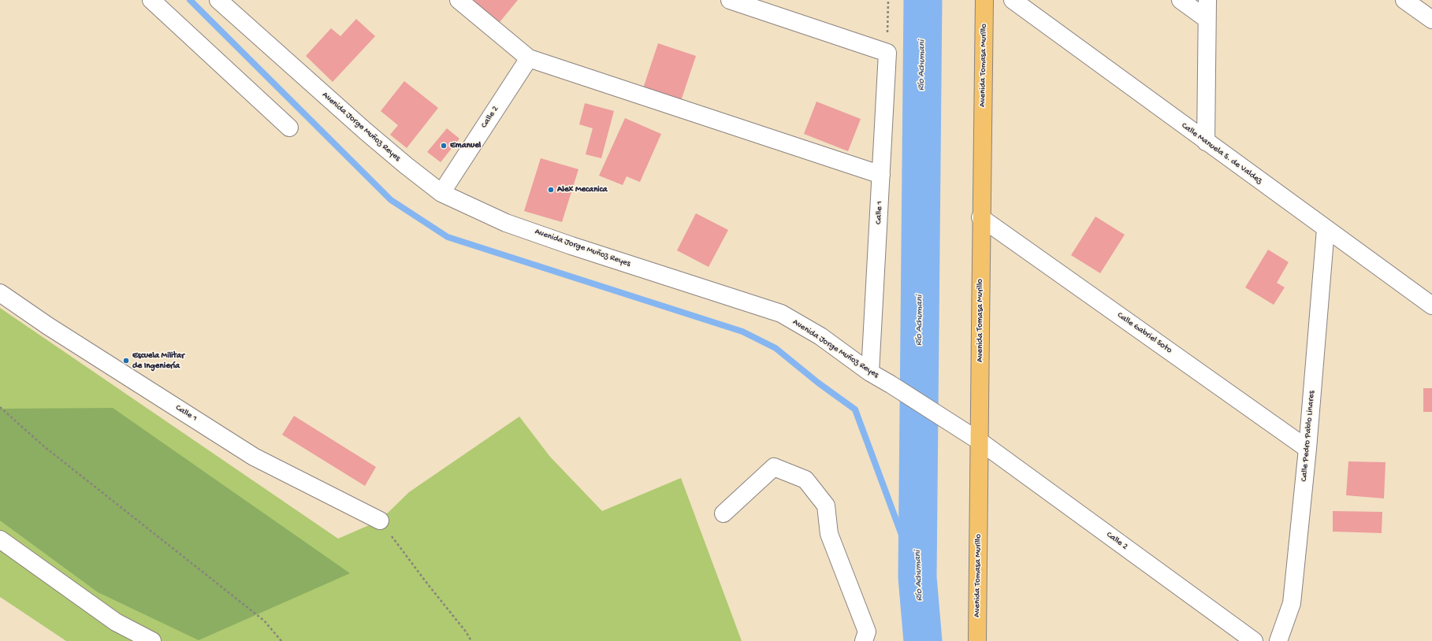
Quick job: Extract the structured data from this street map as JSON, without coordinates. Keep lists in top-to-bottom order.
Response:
{
  "streets": {
    "main road": ["Avenida Tomasa Murillo"],
    "street": [
      "Calle 2",
      "Avenida Jorge Muñoz Reyes",
      "Calle Manuela S. de Valdez",
      "Calle 1",
      "Calle Gabriel Soto",
      "Calle Pedro Pablo Linares"
    ]
  },
  "crossings": [
    ["Avenida Tomasa Murillo", "Calle 2"],
    ["Avenida Tomasa Murillo", "Avenida Jorge Muñoz Reyes"],
    ["Avenida Tomasa Murillo", "Calle Gabriel Soto"],
    ["Calle 2", "Avenida Jorge Muñoz Reyes"],
    ["Avenida Jorge Muñoz Reyes", "Calle 1"],
    ["Calle Manuela S. de Valdez", "Calle Pedro Pablo Linares"],
    ["Calle Gabriel Soto", "Calle Pedro Pablo Linares"]
  ],
  "water": ["Río Achumani"],
  "places": ["Emanuel", "Alex Mecanica", "Escuela Militar de Ingeniería"]
}
